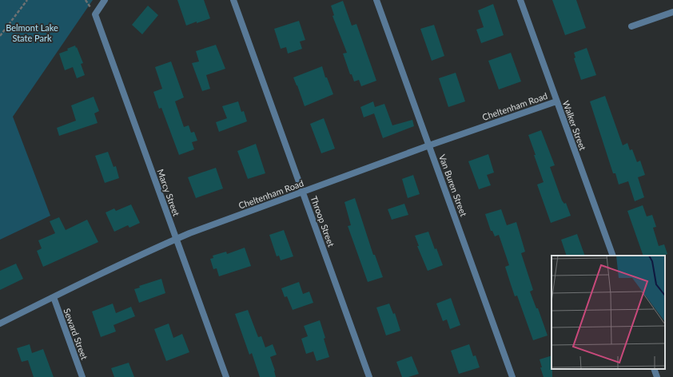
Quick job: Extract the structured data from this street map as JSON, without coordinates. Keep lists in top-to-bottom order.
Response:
{
  "streets": {
    "street": [
      "Cheltenham Road",
      "Walker Street",
      "Van Buren Street",
      "Marcy Street",
      "Throop Street",
      "Seward Street"
    ]
  },
  "crossings": [
    ["Cheltenham Road", "Walker Street"],
    ["Cheltenham Road", "Van Buren Street"],
    ["Cheltenham Road", "Marcy Street"],
    ["Cheltenham Road", "Throop Street"],
    ["Cheltenham Road", "Seward Street"]
  ],
  "parks": ["Belmont Lake State Park"]
}
